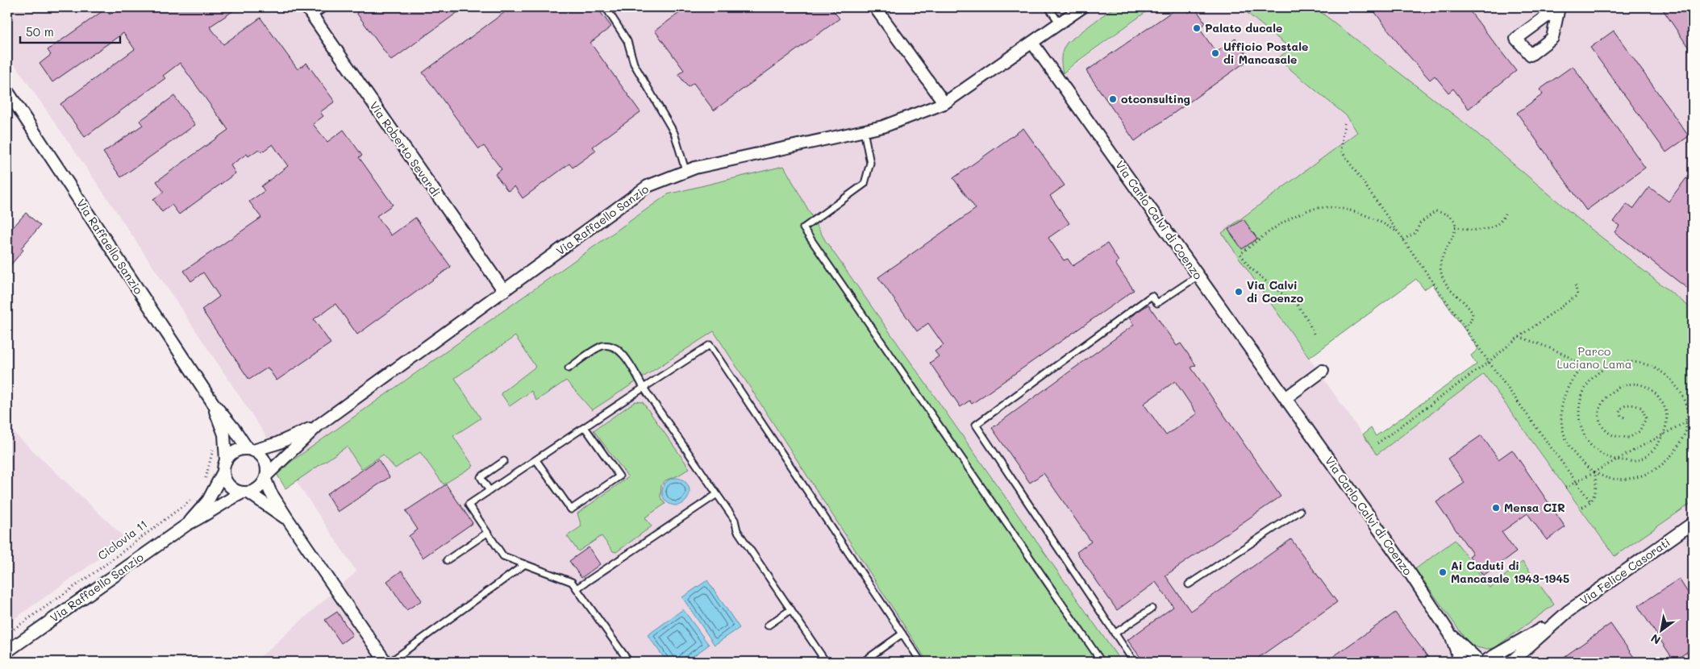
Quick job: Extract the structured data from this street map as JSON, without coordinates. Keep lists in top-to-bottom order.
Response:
{
  "streets": {
    "street": [
      "Via Roberto Sevardi",
      "Via Raffaello Sanzio",
      "Via Carlo Calvi di Coenzo",
      "Via Felice Casorati"
    ],
    "path": ["Ciclovia 11"]
  },
  "crossings": [
    ["Via Roberto Sevardi", "Via Raffaello Sanzio"],
    ["Via Raffaello Sanzio", "Via Carlo Calvi di Coenzo"],
    ["Via Carlo Calvi di Coenzo", "Via Felice Casorati"]
  ],
  "parks": ["Parco Luciano Lama"],
  "places": [
    "Palato ducale",
    "Ufficio Postale di Mancasale",
    "otconsulting",
    "Via Calvi di Coenzo",
    "Mensa CIR",
    "Ai Caduti di Mancasale 1943-1945"
  ],
  "scale_bar": "50 m",
  "north": "bottom left"
}
